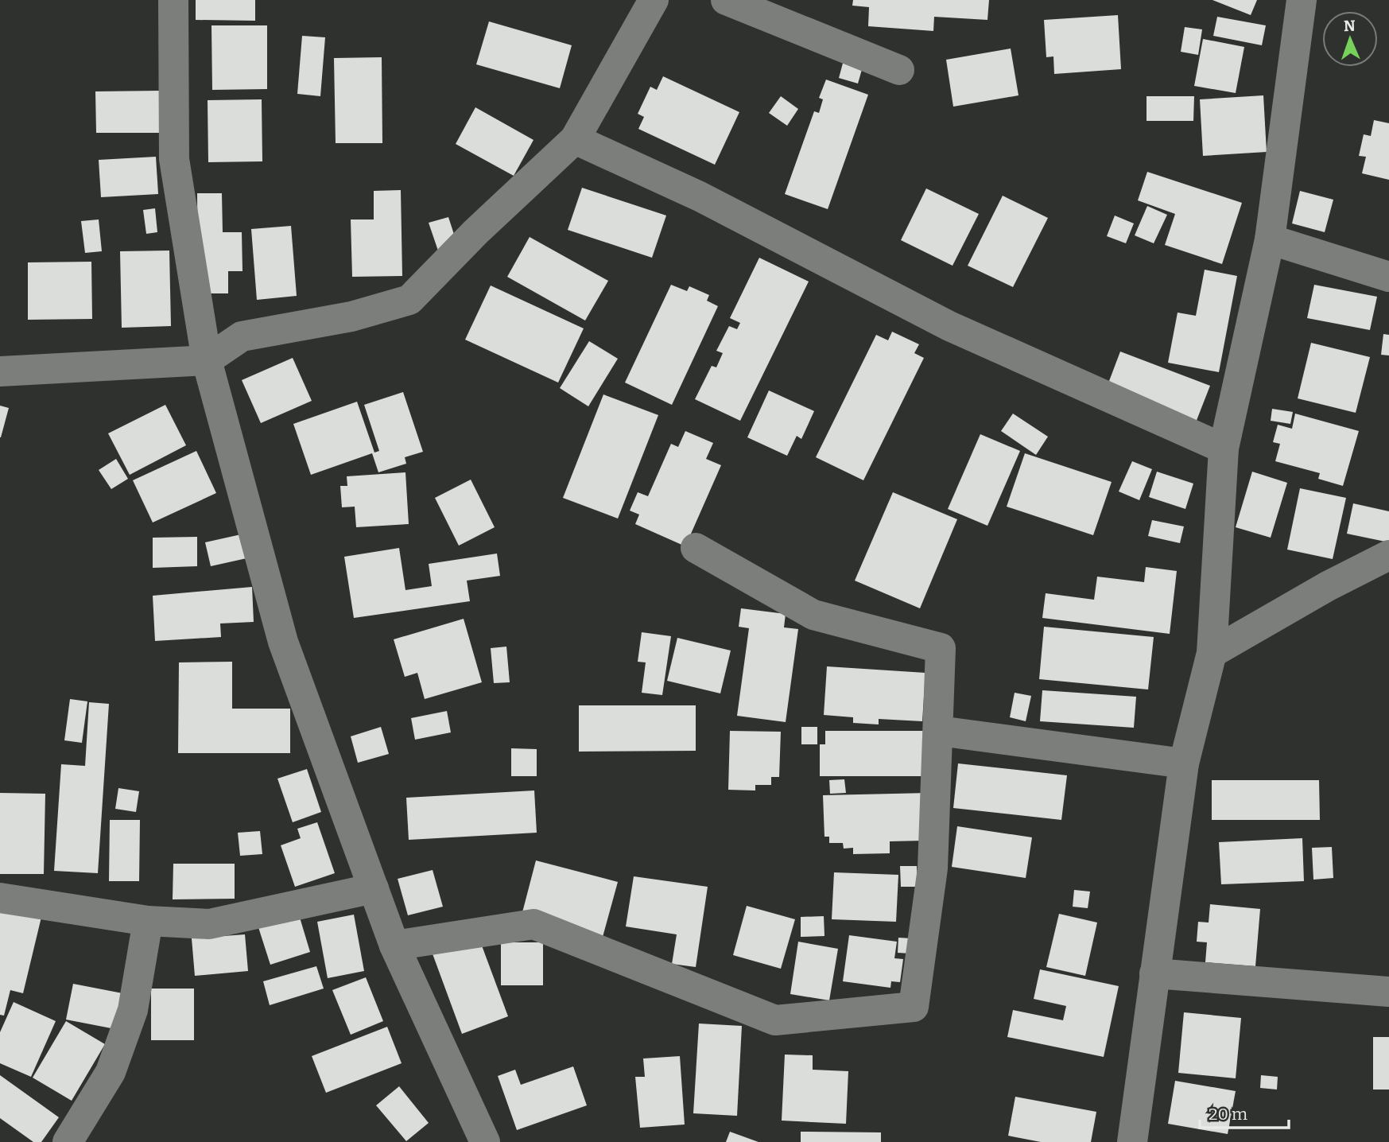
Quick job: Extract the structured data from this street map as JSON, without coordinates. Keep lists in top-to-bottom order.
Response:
{
  "scale_bar": "20 m",
  "north": "top"
}
